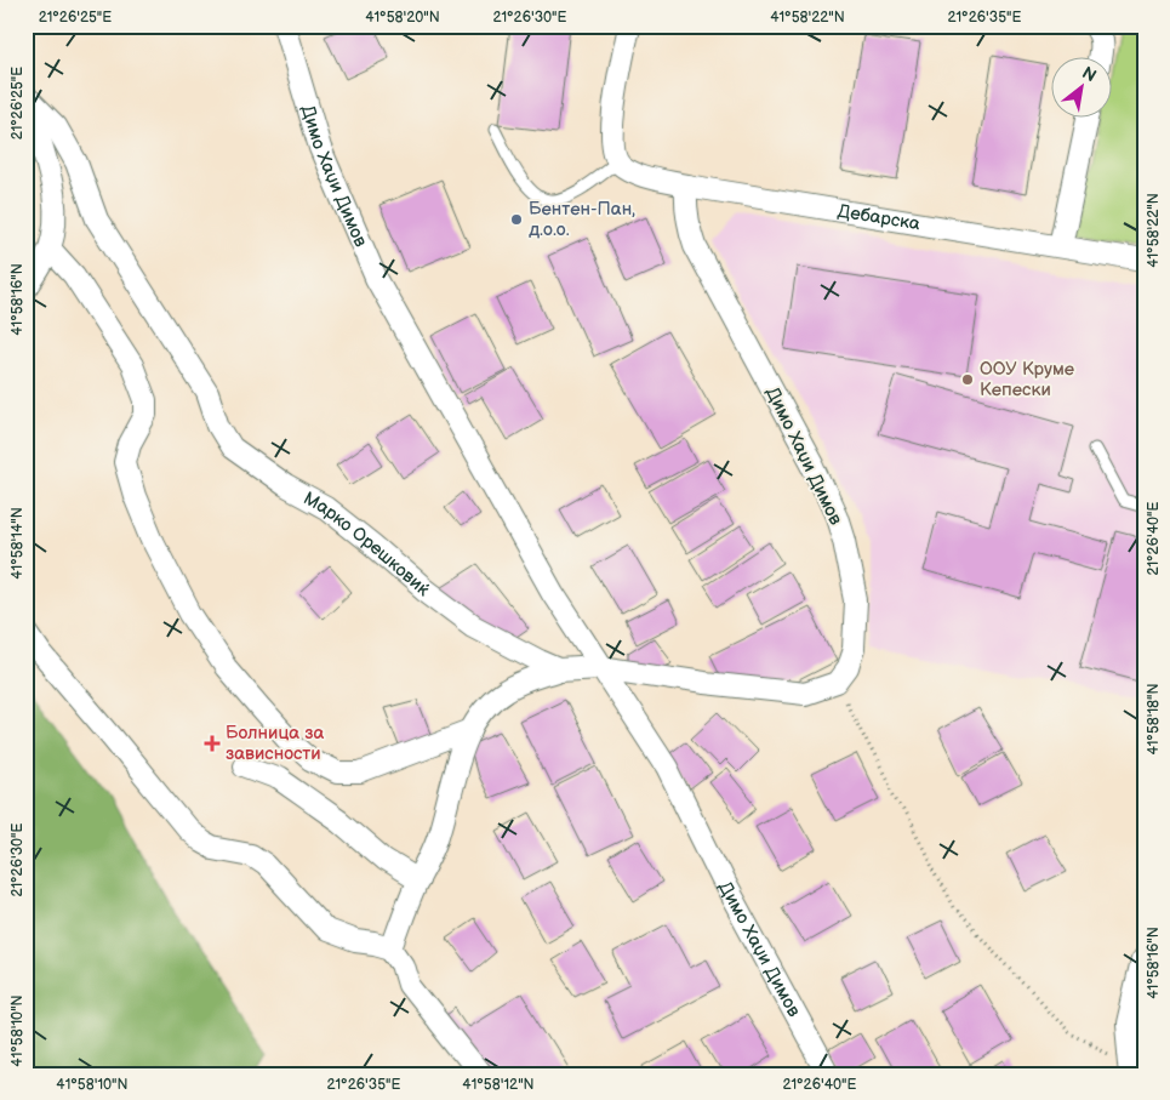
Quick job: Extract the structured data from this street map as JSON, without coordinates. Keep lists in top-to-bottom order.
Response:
{
  "streets": {
    "street": ["Димо Хаџи Димов", "Дебарска", "Марко Орешковиќ"]
  },
  "crossings": [
    ["Димо Хаџи Димов", "Дебарска"]
  ],
  "places": {
    "other": ["Бентен-Пан, д.о.о.", "ООУ Круме Кепески"],
    "health": ["Болница за зависности"]
  },
  "north": "top right",
  "coordinates": [
    "21°26'25\"E",
    "41°58'20\"N",
    "21°26'30\"E",
    "41°58'22\"N",
    "21°26'35\"E",
    "41°58'16\"N",
    "21°26'40\"E",
    "41°58'14\"N",
    "41°58'18\"N",
    "41°58'10\"N",
    "41°58'12\"N"
  ]
}
